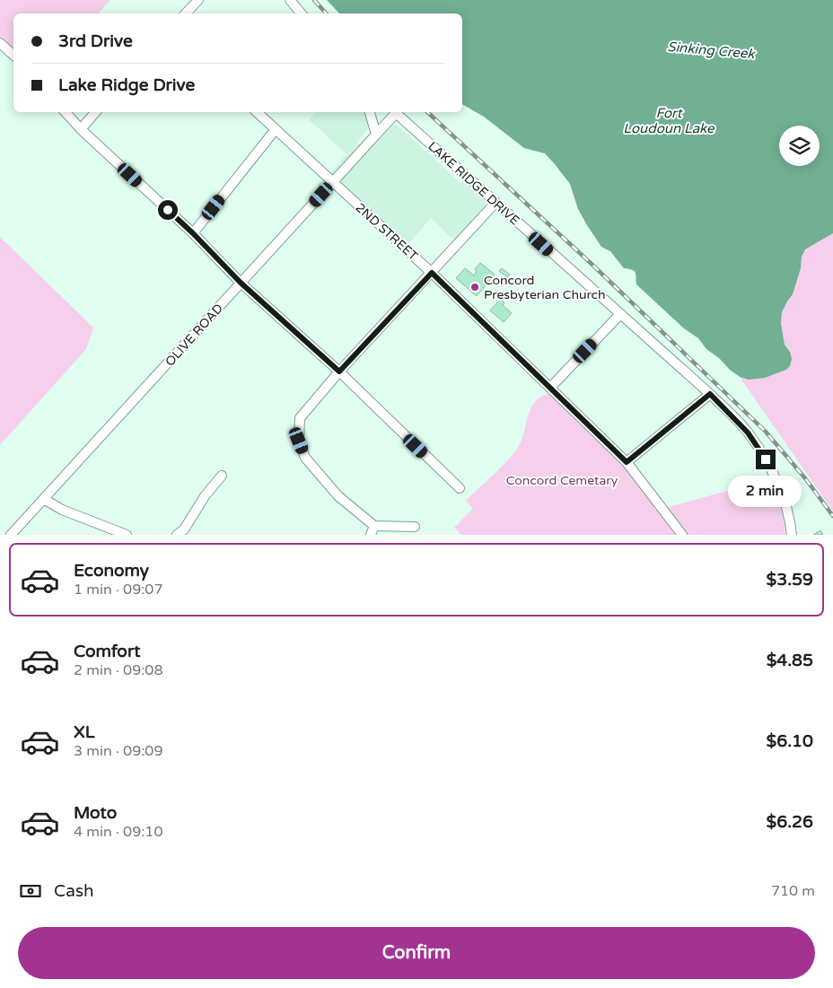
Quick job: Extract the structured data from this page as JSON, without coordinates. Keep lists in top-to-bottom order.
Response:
{
  "streets": {
    "street": ["LAKE RIDGE DRIVE", "2ND STREET", "OLIVE ROAD"]
  },
  "crossings": [
    ["LAKE RIDGE DRIVE", "OLIVE ROAD"],
    ["2ND STREET", "OLIVE ROAD"]
  ],
  "water": ["Sinking Creek", "Fort Loudoun Lake"],
  "parks": ["Concord Cemetary"],
  "places": ["Concord Presbyterian Church"],
  "page": {
    "banner": ["3rd Drive", "Lake Ridge Drive"],
    "bubble": "2 min",
    "list": [
      {
        "name": "Economy",
        "note": "1 min · 09:07",
        "value": "$3.59"
      },
      {
        "name": "Comfort",
        "note": "2 min · 09:08",
        "value": "$4.85"
      },
      {
        "name": "XL",
        "note": "3 min · 09:09",
        "value": "$6.10"
      },
      {
        "name": "Moto",
        "note": "4 min · 09:10",
        "value": "$6.26"
      }
    ],
    "pay": ["Cash", "710 m"],
    "buttons": "Confirm"
  }
}
